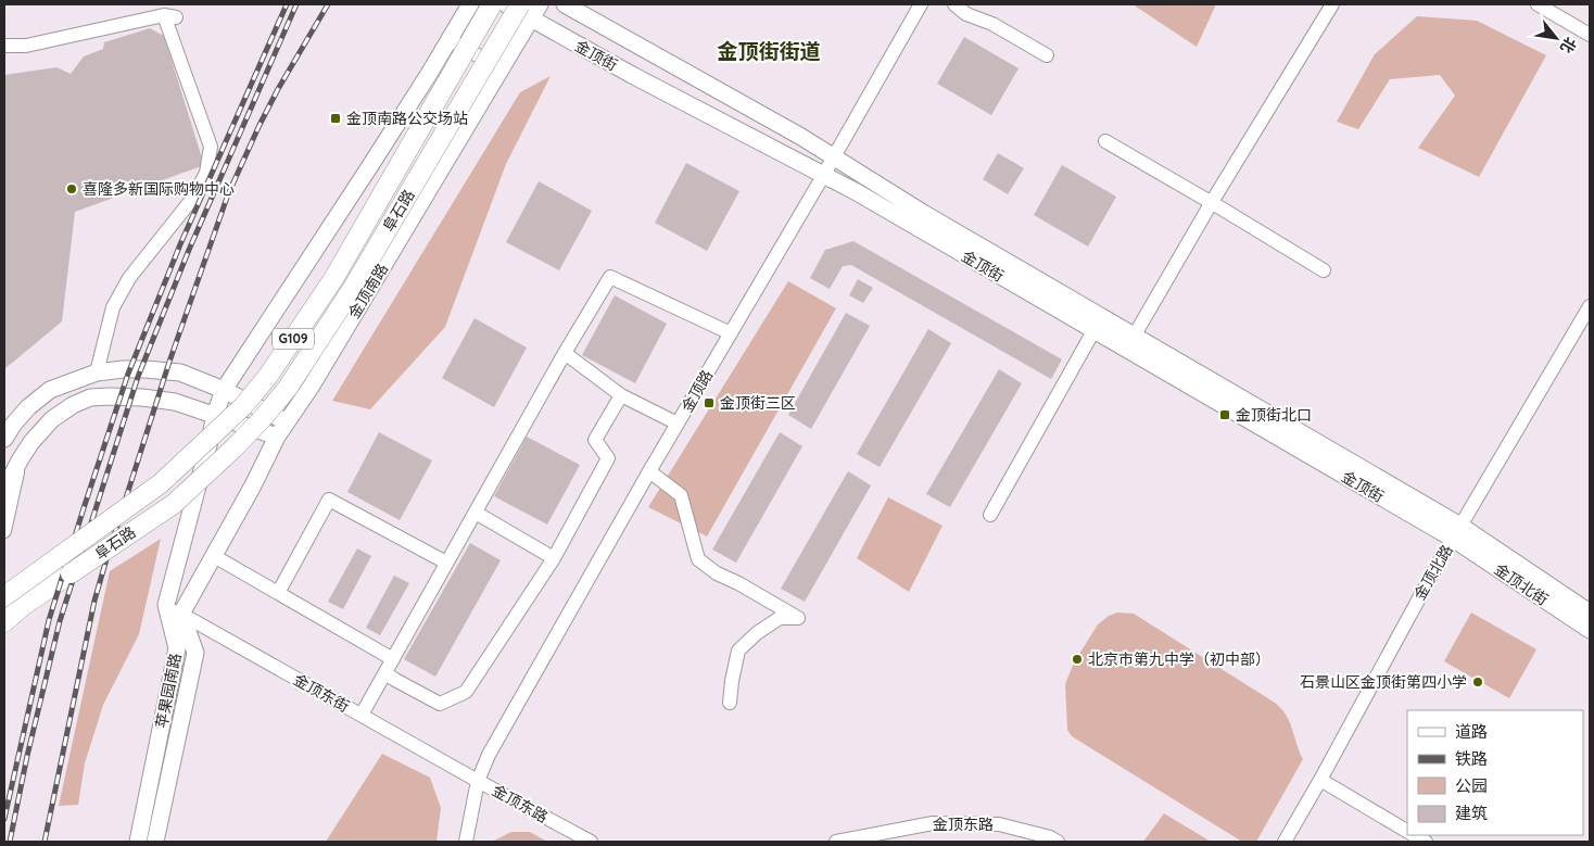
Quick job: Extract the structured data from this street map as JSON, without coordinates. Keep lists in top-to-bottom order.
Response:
{
  "streets": {
    "highway": ["阜石路", "G109"],
    "main road": [
      "金顶街",
      "金顶南路",
      "金顶北街",
      "苹果园南路"
    ],
    "street": [
      "金顶路",
      "金顶北路",
      "金顶东街",
      "金顶东路"
    ]
  },
  "crossings": [
    ["金顶街", "阜石路"],
    ["金顶街", "金顶南路"],
    ["金顶街", "金顶路"],
    ["金顶街", "金顶北路"],
    ["金顶街", "金顶北街"],
    ["阜石路", "金顶南路"],
    ["金顶路", "金顶东街"],
    ["金顶路", "金顶东路"],
    ["金顶北路", "金顶北街"],
    ["苹果园南路", "金顶东街"],
    ["金顶东街", "金顶东路"]
  ],
  "districts": ["金顶街街道"],
  "places": {
    "transit": ["金顶南路公交场站", "金顶街三区", "金顶街北口"],
    "other": ["喜隆多新国际购物中心", "北京市第九中学（初中部）", "石景山区金顶街第四小学"]
  },
  "legend": [
    "道路",
    "铁路",
    "公园",
    "建筑"
  ],
  "north": "bottom right"
}
